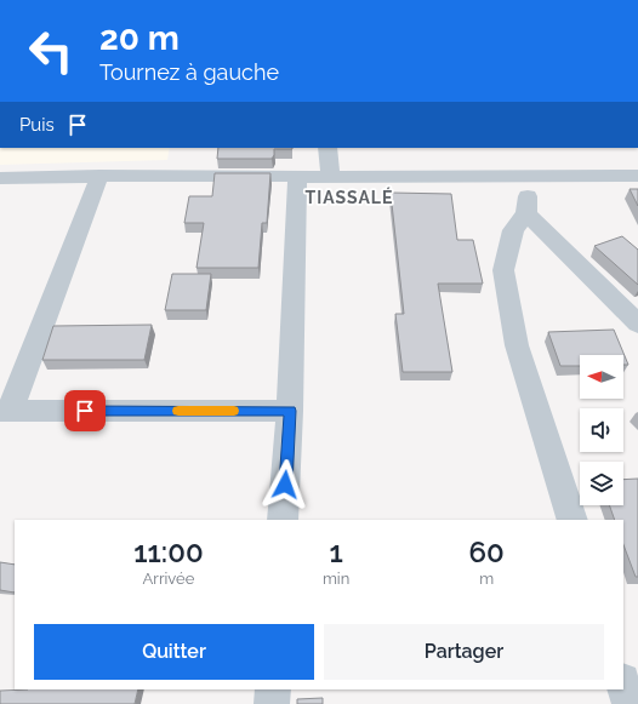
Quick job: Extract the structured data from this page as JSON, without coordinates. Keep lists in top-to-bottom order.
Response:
{
  "districts": ["TIASSALÉ"],
  "north": "left",
  "page": {
    "turn": ["20 m", "Tournez à gauche"],
    "then": "Puis",
    "eta": [
      "11:00",
      "Arrivée",
      "1",
      "min",
      "60",
      "m"
    ],
    "buttons": ["Quitter", "Partager"]
  }
}
